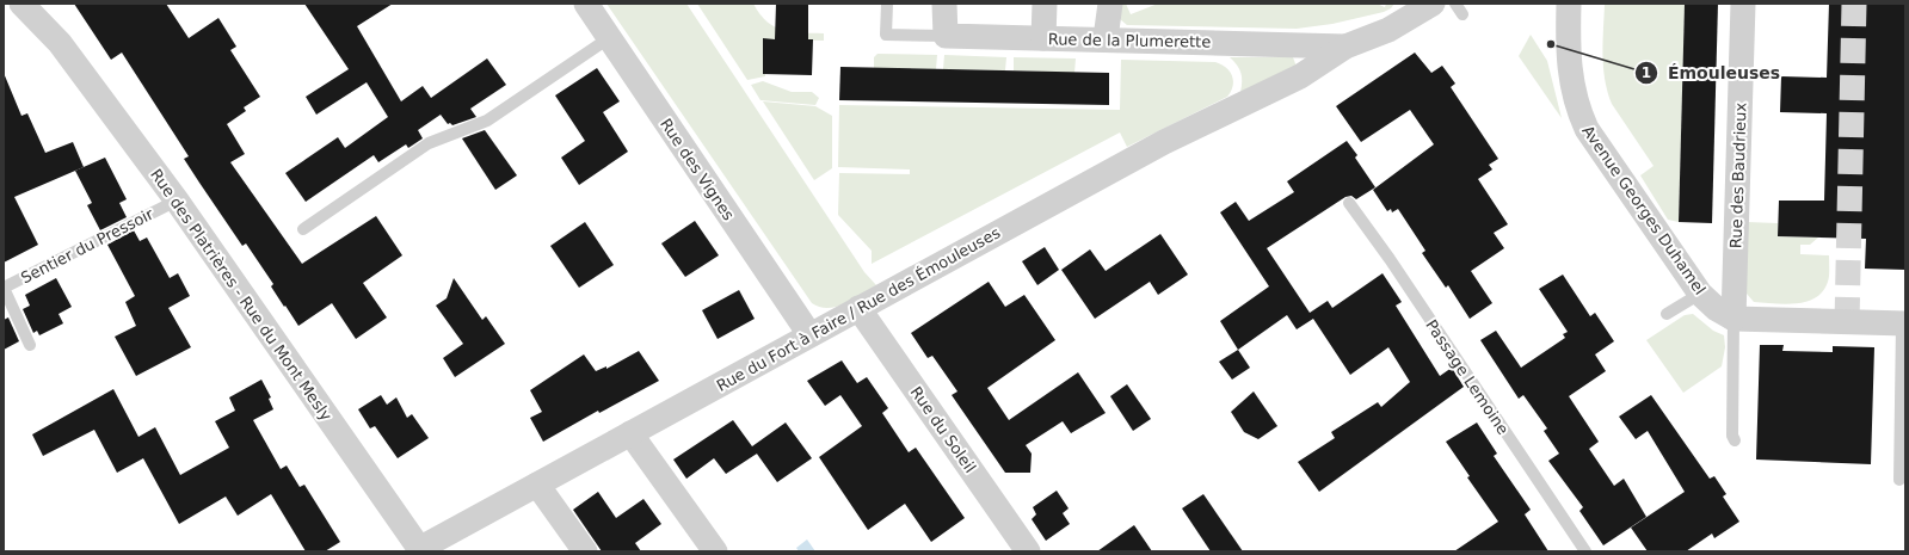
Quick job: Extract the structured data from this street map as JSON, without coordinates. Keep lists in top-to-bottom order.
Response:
{
  "streets": {
    "street": [
      "Rue de la Plumerette",
      "Rue des Vignes",
      "Rue des Baudrieux",
      "Avenue Georges Duhamel",
      "Rue des Platrières - Rue du Mont Mesly",
      "Rue du Fort à Faire / Rue des Émouleuses",
      "Rue du Soleil"
    ],
    "lane": ["Sentier du Pressoir", "Passage Lemoine"]
  },
  "crossings": [
    ["Rue de la Plumerette", "Rue du Fort à Faire / Rue des Émouleuses"],
    ["Rue des Vignes", "Rue du Fort à Faire / Rue des Émouleuses"],
    ["Rue des Baudrieux", "Avenue Georges Duhamel"],
    ["Sentier du Pressoir", "Rue des Platrières - Rue du Mont Mesly"],
    ["Rue des Platrières - Rue du Mont Mesly", "Rue du Fort à Faire / Rue des Émouleuses"],
    ["Rue du Fort à Faire / Rue des Émouleuses", "Rue du Soleil"]
  ],
  "places": ["Émouleuses"]
}
